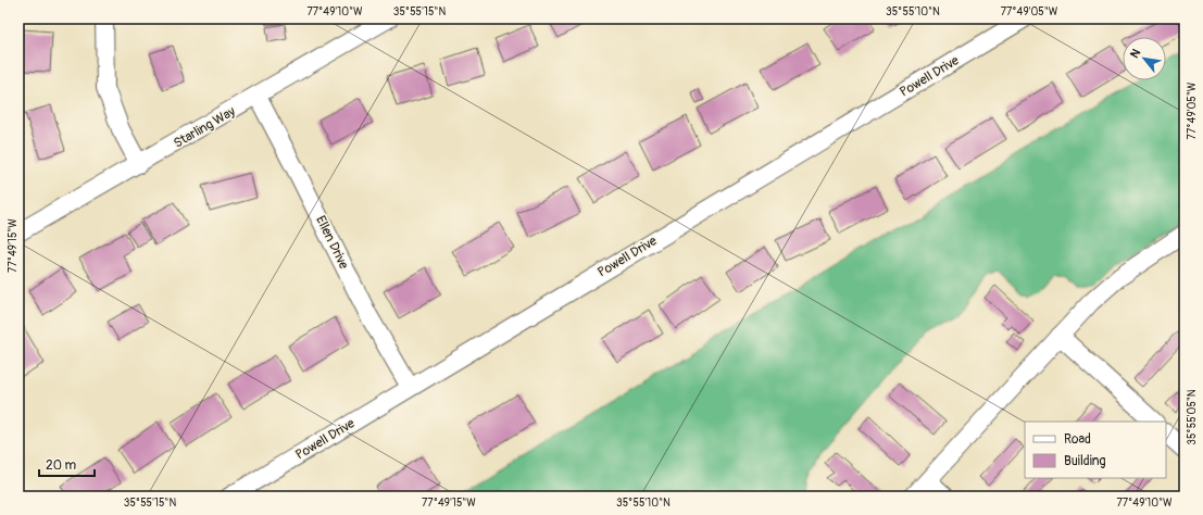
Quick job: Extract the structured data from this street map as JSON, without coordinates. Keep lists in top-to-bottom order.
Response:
{
  "streets": {
    "street": ["Powell Drive", "Starling Way", "Ellen Drive"]
  },
  "crossings": [
    ["Powell Drive", "Ellen Drive"],
    ["Starling Way", "Ellen Drive"]
  ],
  "legend": ["Road", "Building"],
  "scale_bar": "20 m",
  "north": "top left",
  "coordinates": [
    "77°49'10\"W",
    "35°55'15\"N",
    "35°55'10\"N",
    "77°49'05\"W",
    "77°49'15\"W",
    "35°55'05\"N"
  ]
}
